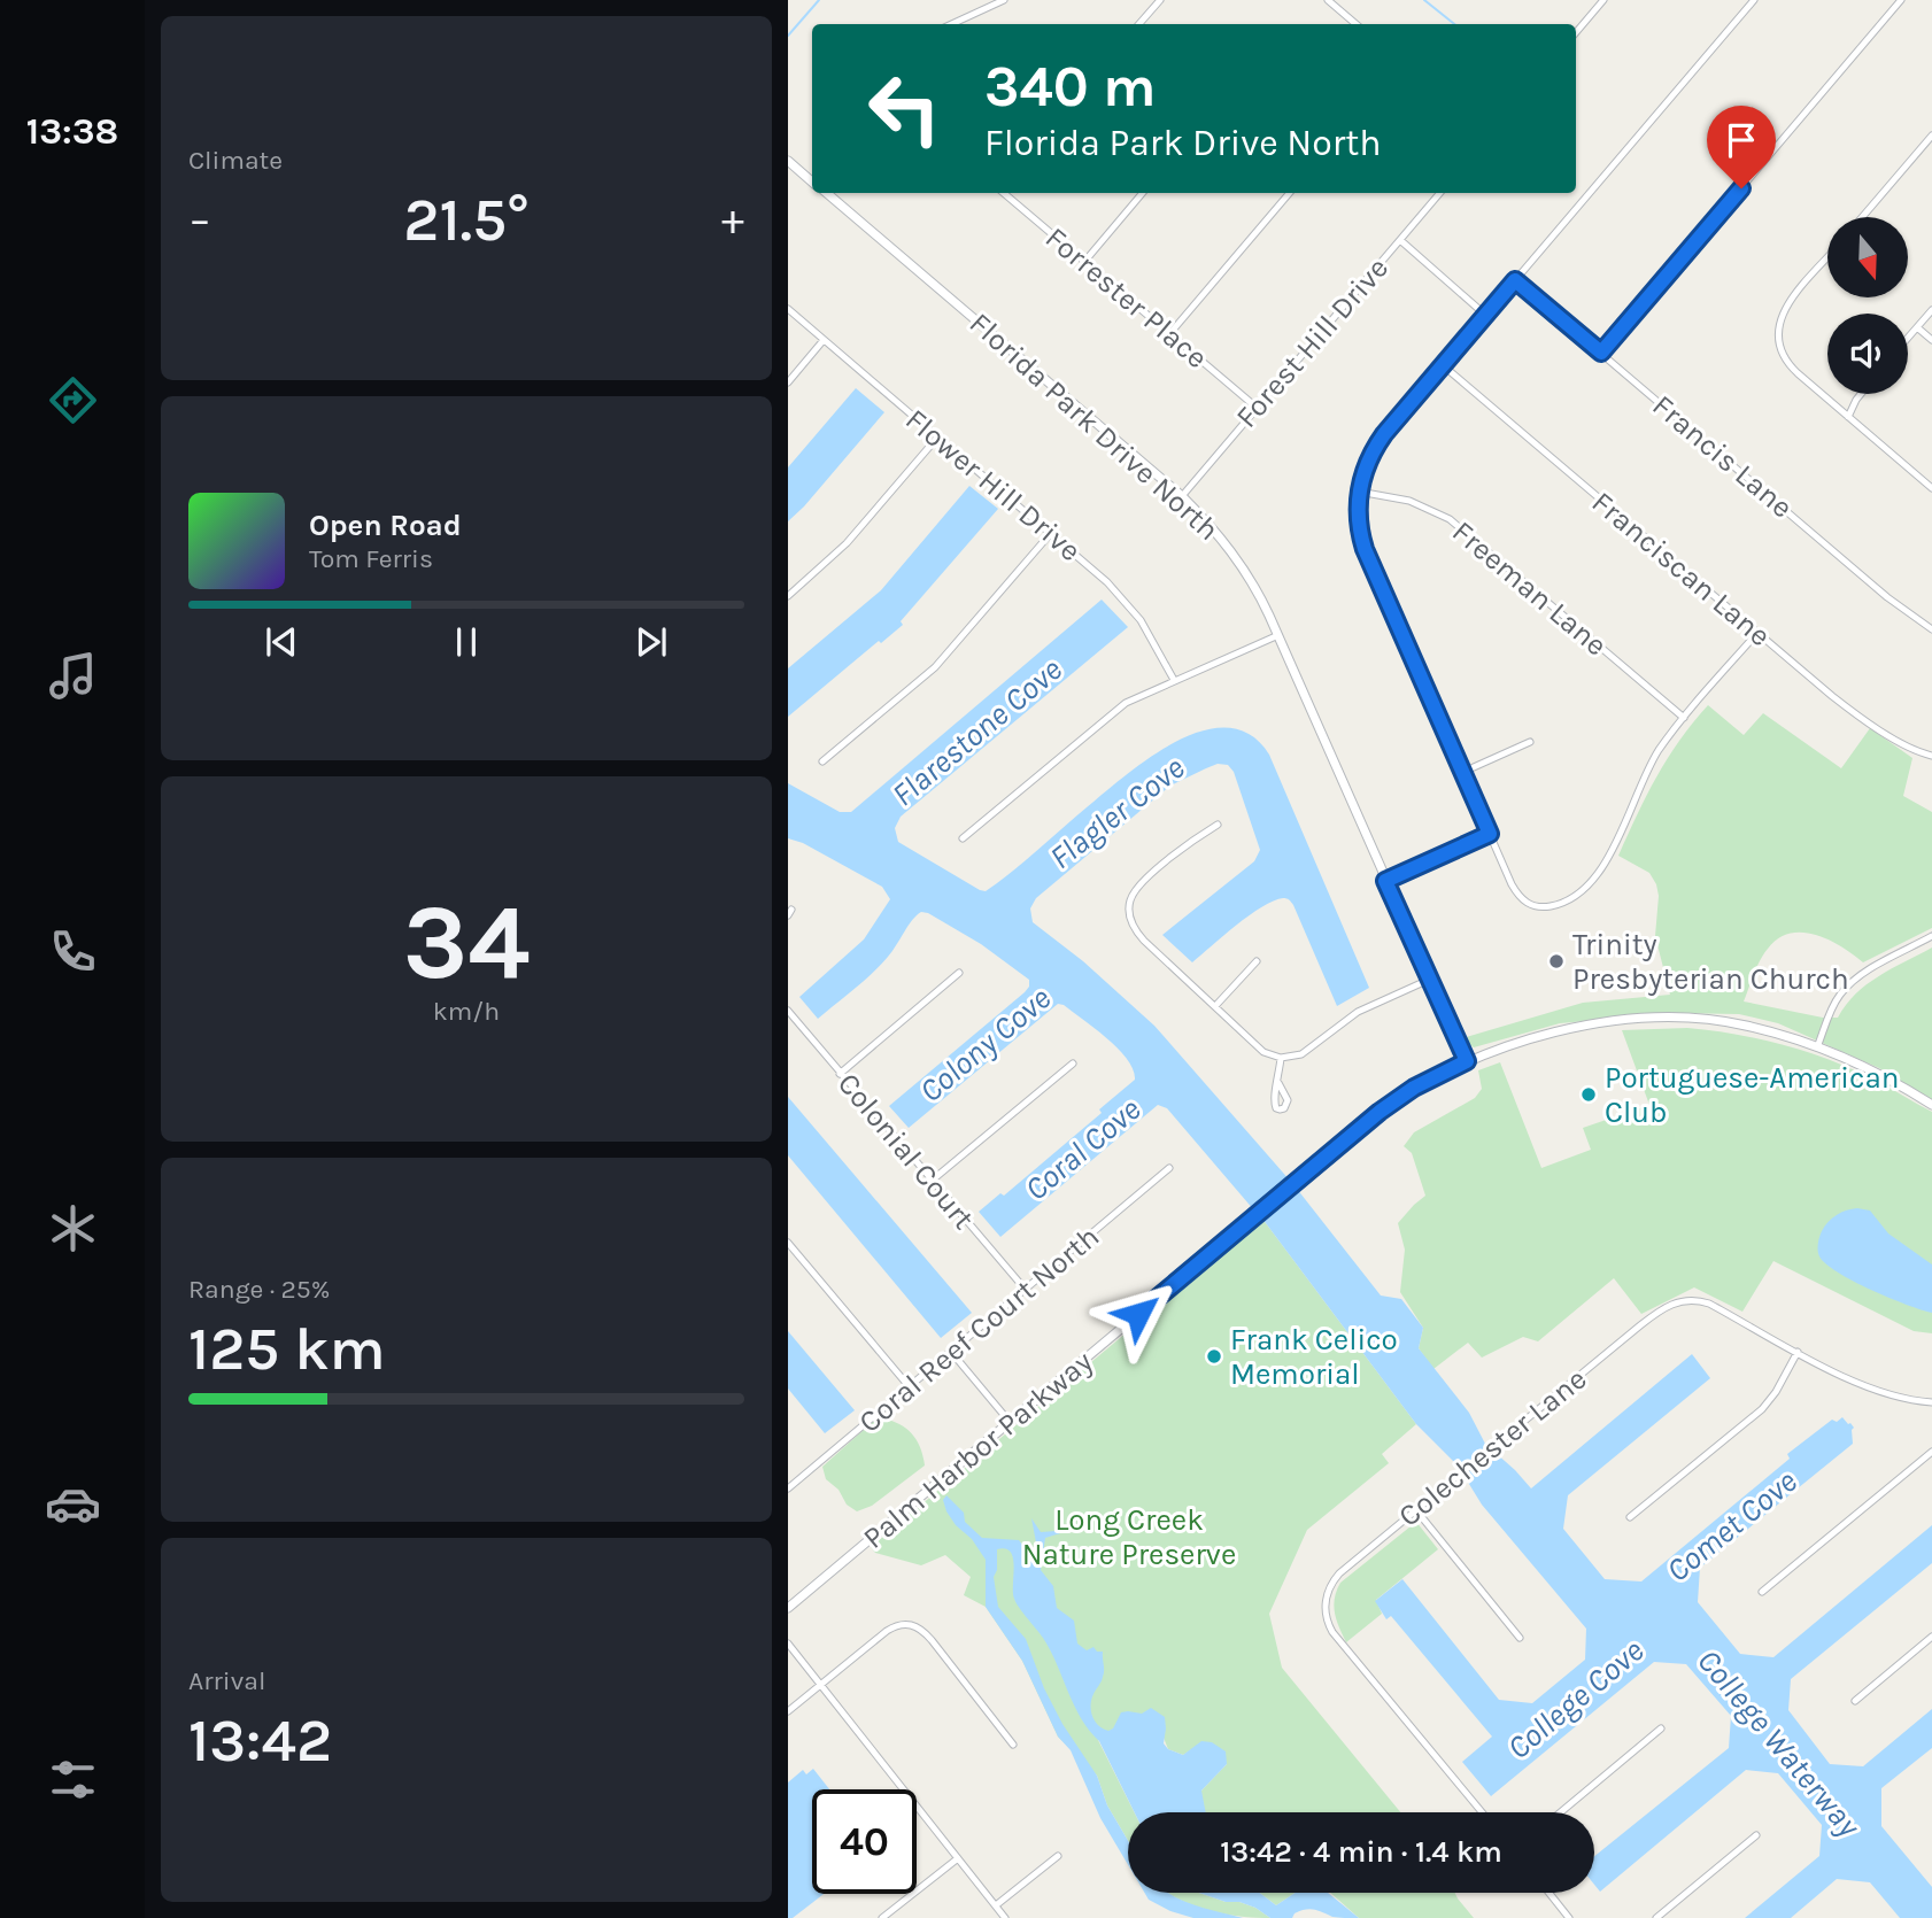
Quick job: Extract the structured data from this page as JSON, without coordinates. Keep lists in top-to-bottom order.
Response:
{
  "streets": {
    "street": [
      "Forrester Place",
      "Forest Hill Drive",
      "Florida Park Drive North",
      "Francis Lane",
      "Flower Hill Drive",
      "Franciscan Lane",
      "Freeman Lane",
      "Colonial Court",
      "Coral Reef Court North",
      "Colechester Lane",
      "Palm Harbor Parkway"
    ]
  },
  "crossings": [
    ["Forrester Place", "Forest Hill Drive"],
    ["Forest Hill Drive", "Florida Park Drive North"],
    ["Florida Park Drive North", "Palm Harbor Parkway"],
    ["Colonial Court", "Coral Reef Court North"]
  ],
  "water": [
    "Flarestone Cove",
    "Flagler Cove",
    "Colony Cove",
    "Coral Cove",
    "Comet Cove",
    "College Cove",
    "College Waterway"
  ],
  "parks": ["Long Creek Nature Preserve"],
  "places": ["Trinity Presbyterian Church", "Portuguese-American Club", "Frank Celico Memorial"],
  "north": "bottom",
  "page": {
    "tabs": "13:38",
    "tile": [
      "Climate",
      ["34", "km/h"],
      ["Range · 25%", "125 km"],
      ["Arrival", "13:42"]
    ],
    "turn": ["340 m", "Florida Park Drive North"],
    "heat": ["−", "21.5°", "+"],
    "song": ["Open Road", "Tom Ferris"],
    "limit": "40",
    "trip": "13:42 · 4 min · 1.4 km"
  }
}
